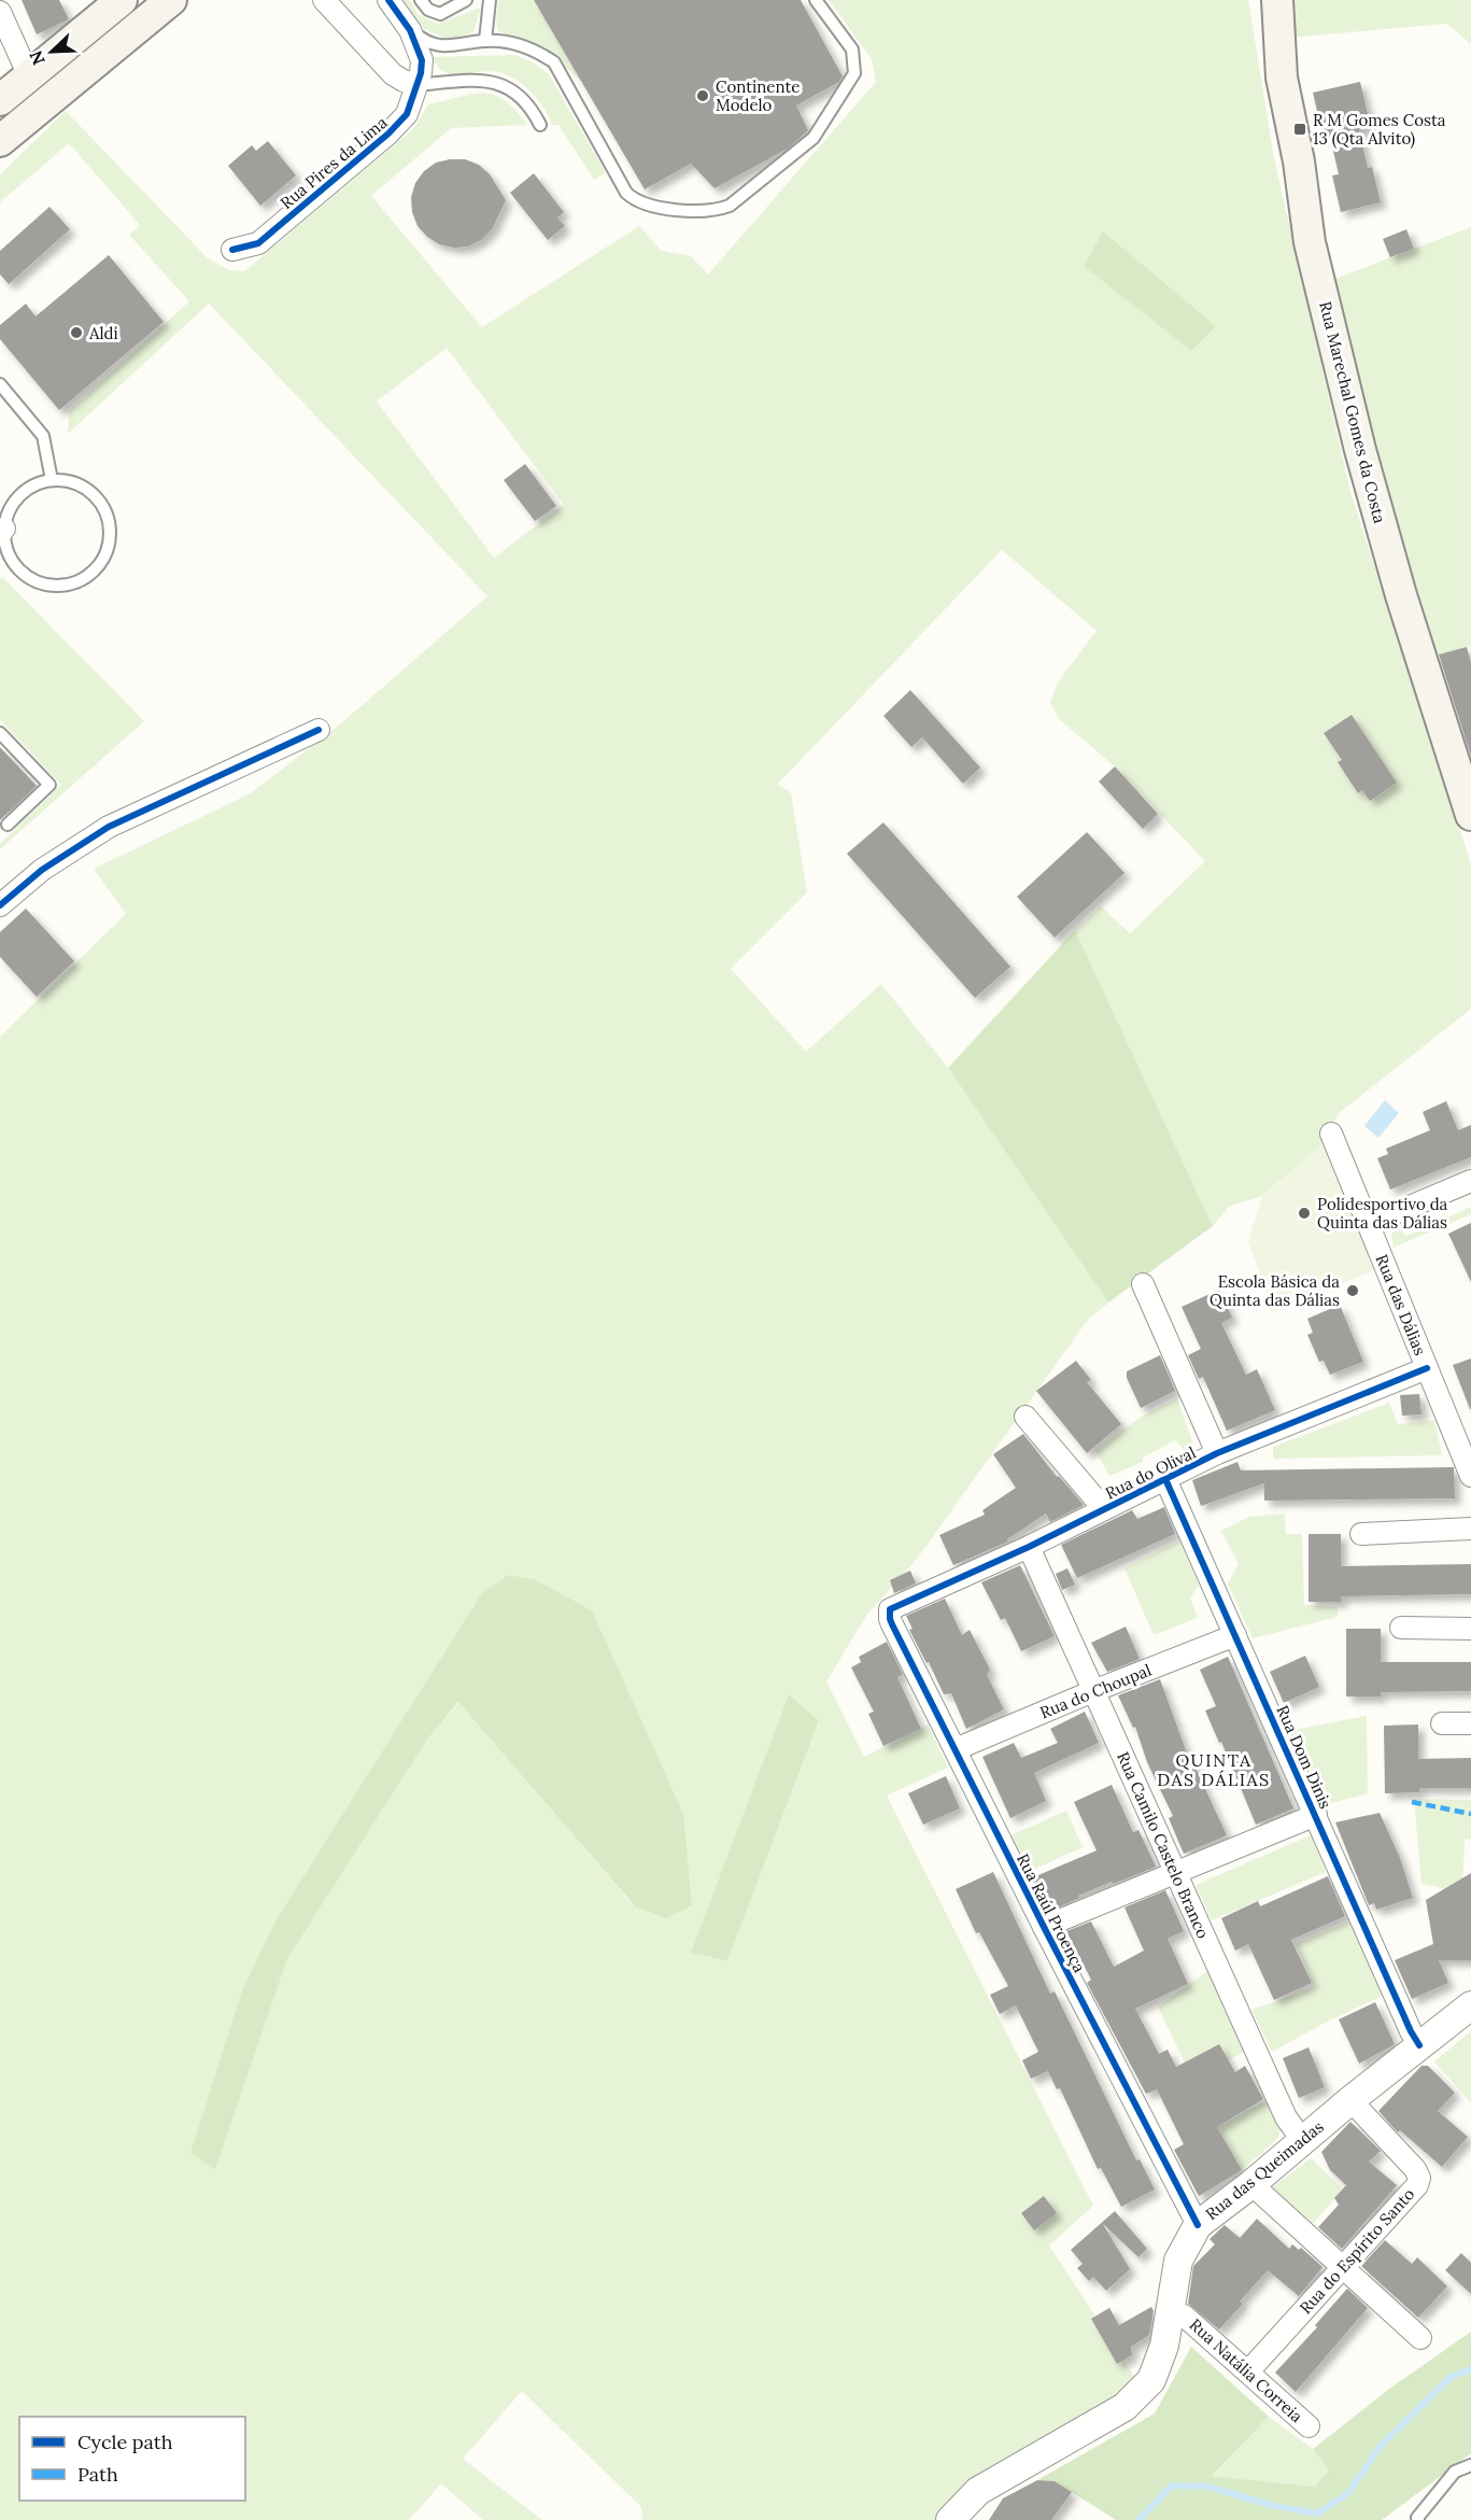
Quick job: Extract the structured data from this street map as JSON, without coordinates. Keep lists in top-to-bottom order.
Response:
{
  "streets": {
    "main road": ["Rua Marechal Gomes da Costa"],
    "street": [
      "Rua Pires da Lima",
      "Rua das Dálias",
      "Rua do Olival",
      "Rua do Choupal",
      "Rua Dom Dinis",
      "Rua Camilo Castelo Branco",
      "Rua Raúl Proença",
      "Rua das Queimadas",
      "Rua do Espírito Santo",
      "Rua Natália Correia"
    ]
  },
  "crossings": [
    ["Rua das Dálias", "Rua do Olival"],
    ["Rua do Olival", "Rua Dom Dinis"],
    ["Rua do Olival", "Rua Camilo Castelo Branco"],
    ["Rua do Olival", "Rua Raúl Proença"],
    ["Rua do Choupal", "Rua Dom Dinis"],
    ["Rua do Choupal", "Rua Camilo Castelo Branco"],
    ["Rua do Choupal", "Rua Raúl Proença"],
    ["Rua Dom Dinis", "Rua das Queimadas"],
    ["Rua Camilo Castelo Branco", "Rua das Queimadas"],
    ["Rua Raúl Proença", "Rua das Queimadas"],
    ["Rua das Queimadas", "Rua do Espírito Santo"],
    ["Rua do Espírito Santo", "Rua Natália Correia"]
  ],
  "districts": ["QUINTA DAS DÁLIAS"],
  "places": {
    "other": [
      "Continente Modelo",
      "Aldi",
      "Polidesportivo da Quinta das Dálias",
      "Escola Básica da Quinta das Dálias"
    ],
    "transit": ["R M Gomes Costa 13 (Qta Alvito)"]
  },
  "legend": ["Cycle path", "Path"],
  "north": "bottom left"
}
